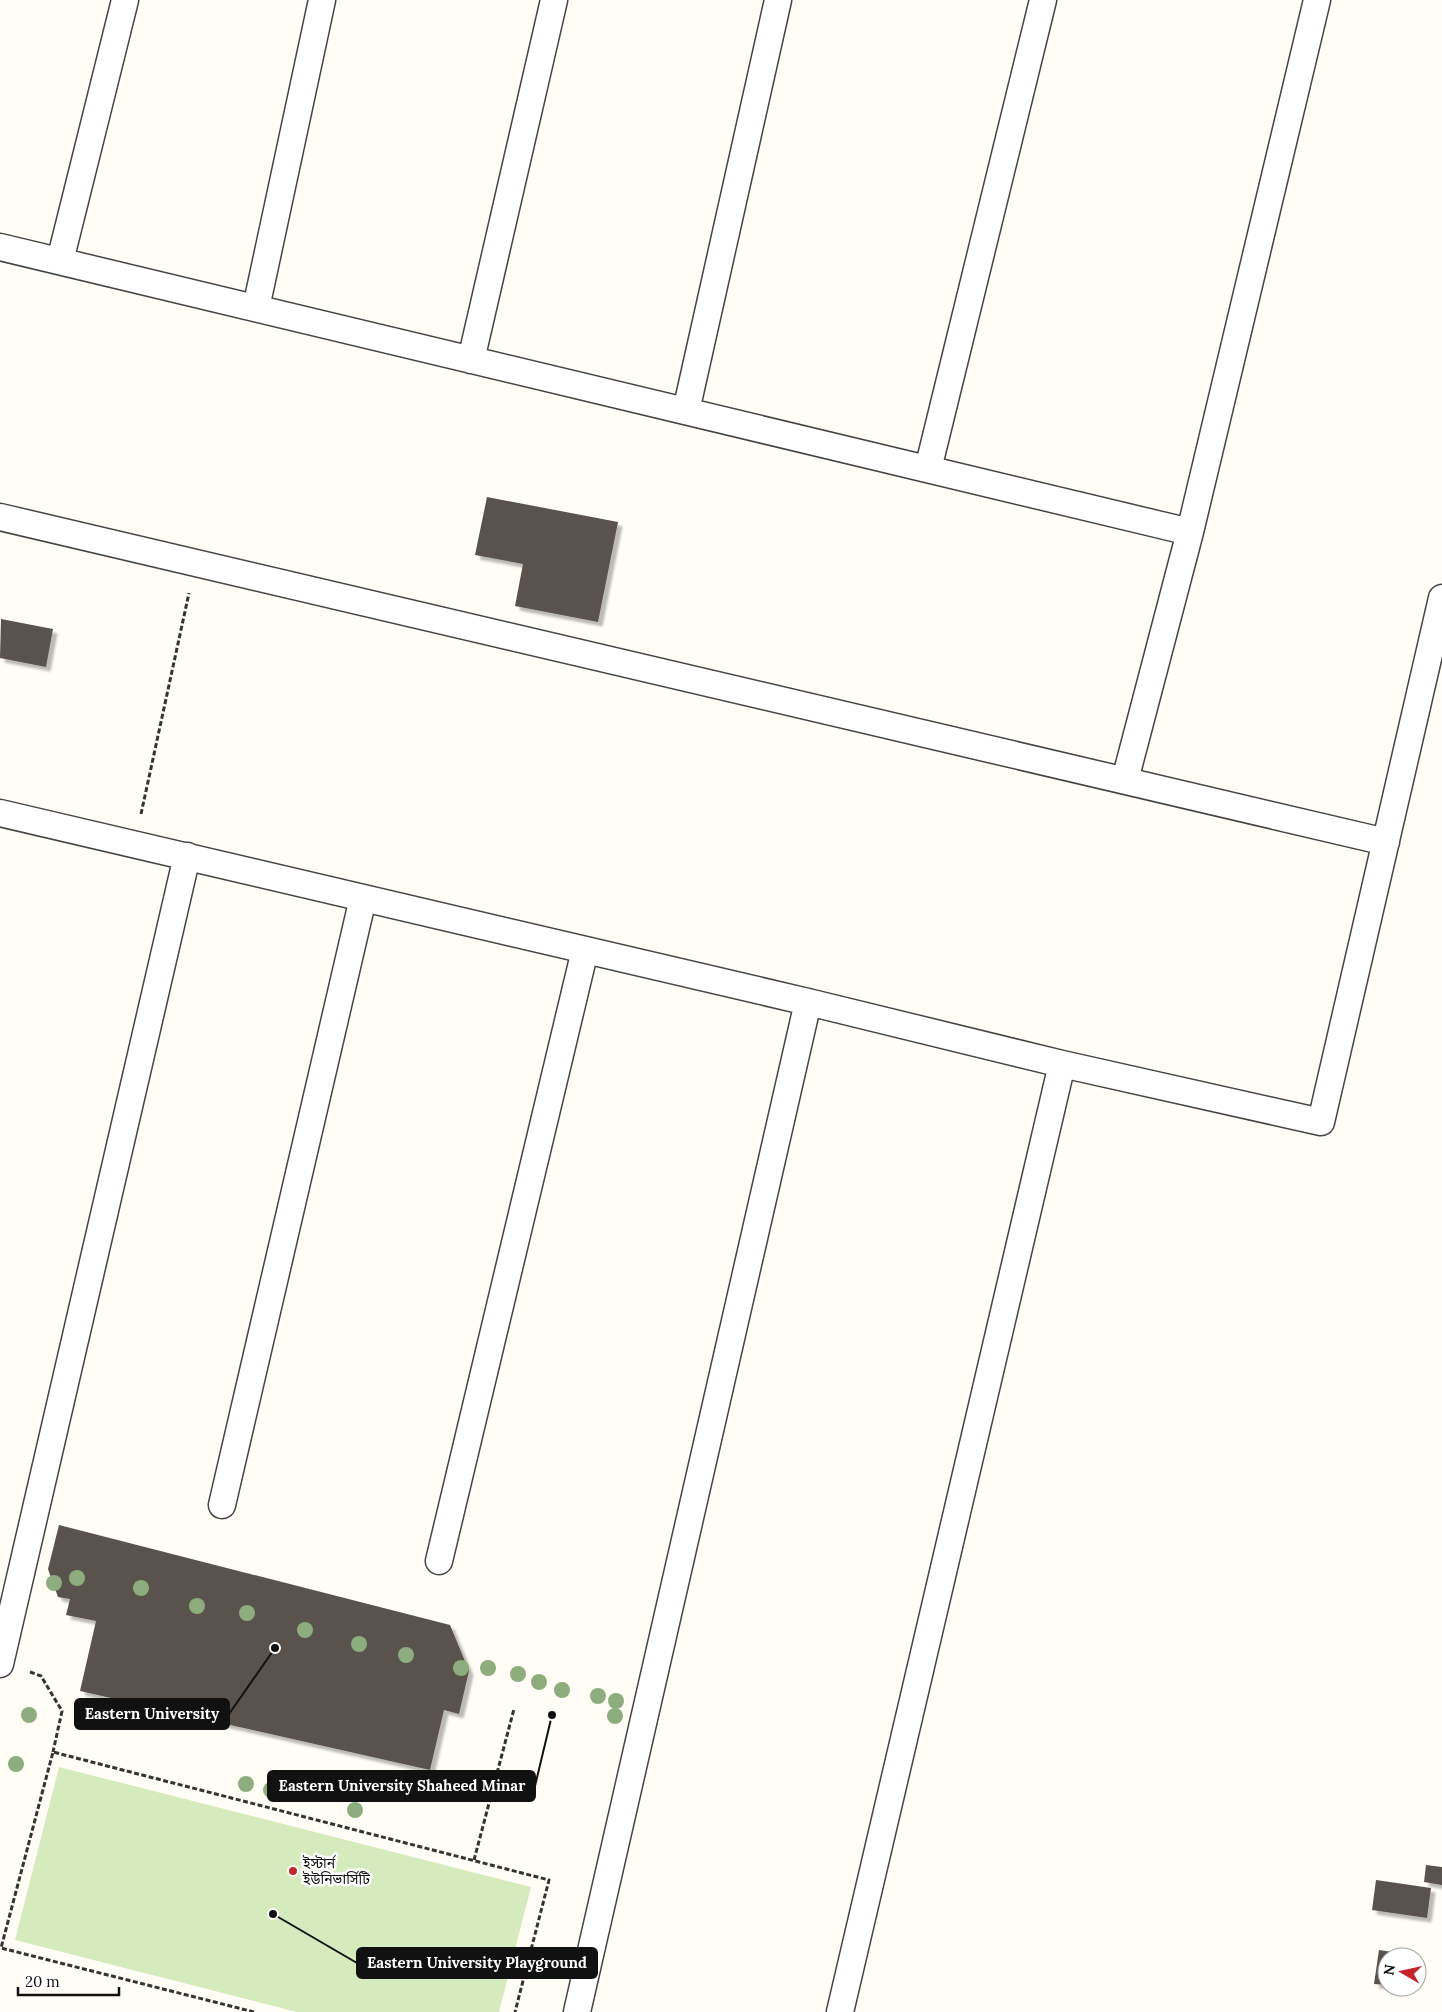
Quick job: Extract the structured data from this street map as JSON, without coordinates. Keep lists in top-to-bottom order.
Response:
{
  "places": [
    "Eastern University",
    "Eastern University Shaheed Minar",
    "ইস্টার্ন ইউনিভার্সিটি",
    "Eastern University Playground"
  ],
  "scale_bar": "20 m",
  "north": "left"
}
